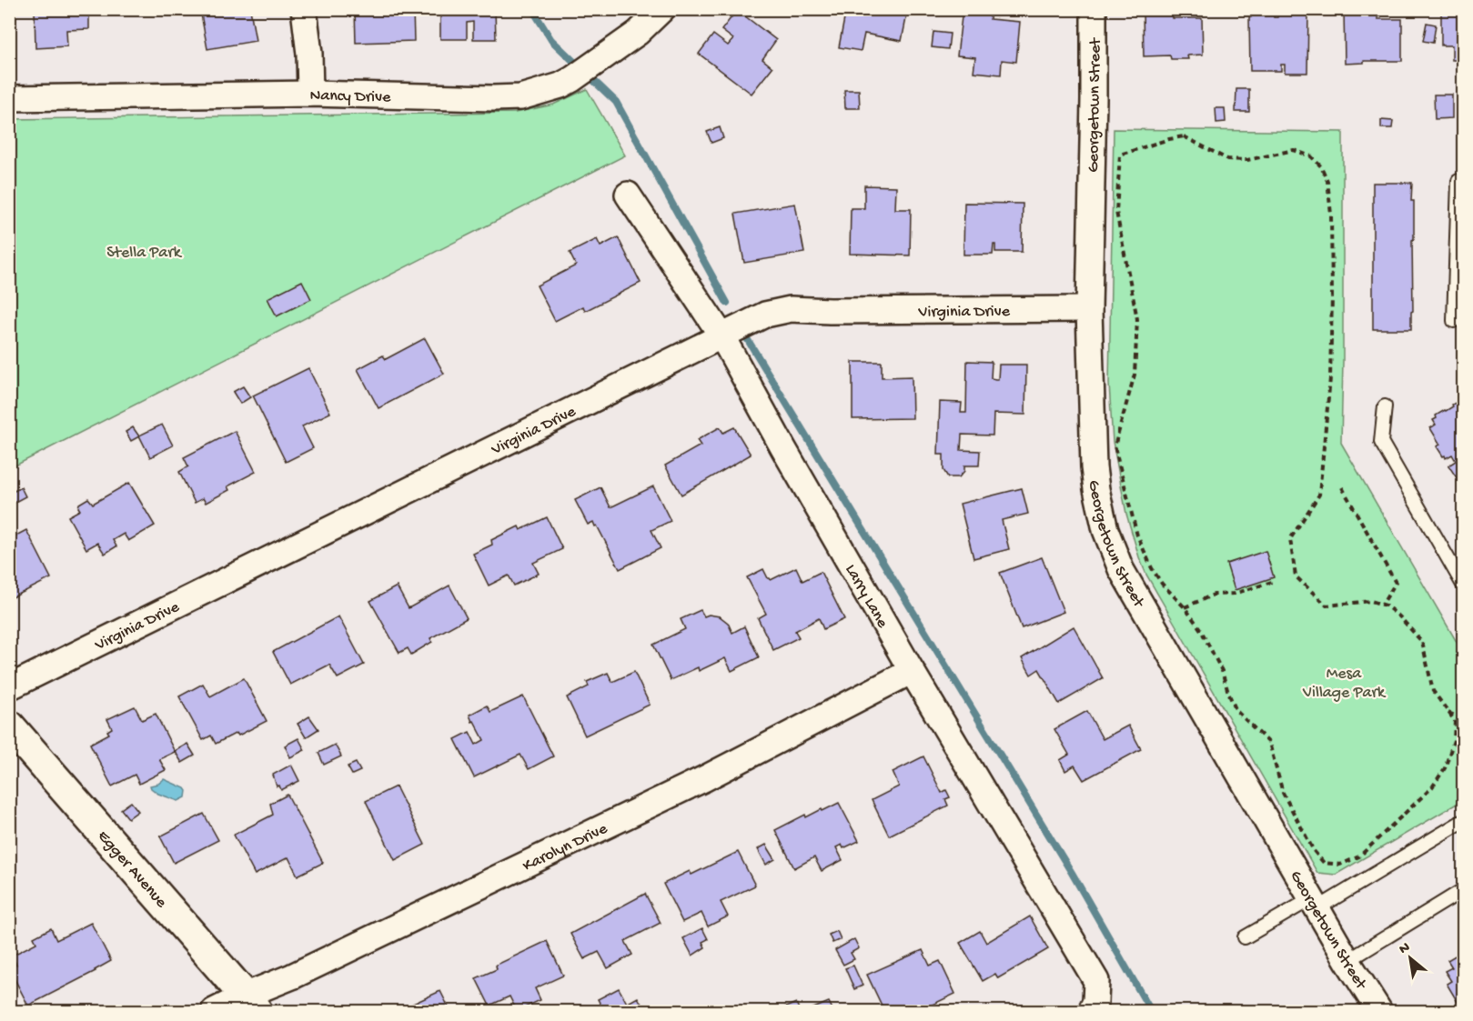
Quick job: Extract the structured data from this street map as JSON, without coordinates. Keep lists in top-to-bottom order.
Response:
{
  "streets": {
    "street": [
      "Nancy Drive",
      "Georgetown Street",
      "Virginia Drive",
      "Larry Lane",
      "Karolyn Drive",
      "Egger Avenue"
    ]
  },
  "crossings": [
    ["Georgetown Street", "Virginia Drive"],
    ["Virginia Drive", "Larry Lane"],
    ["Larry Lane", "Karolyn Drive"],
    ["Karolyn Drive", "Egger Avenue"]
  ],
  "parks": ["Stella Park", "Mesa Village Park"],
  "north": "top left"
}
